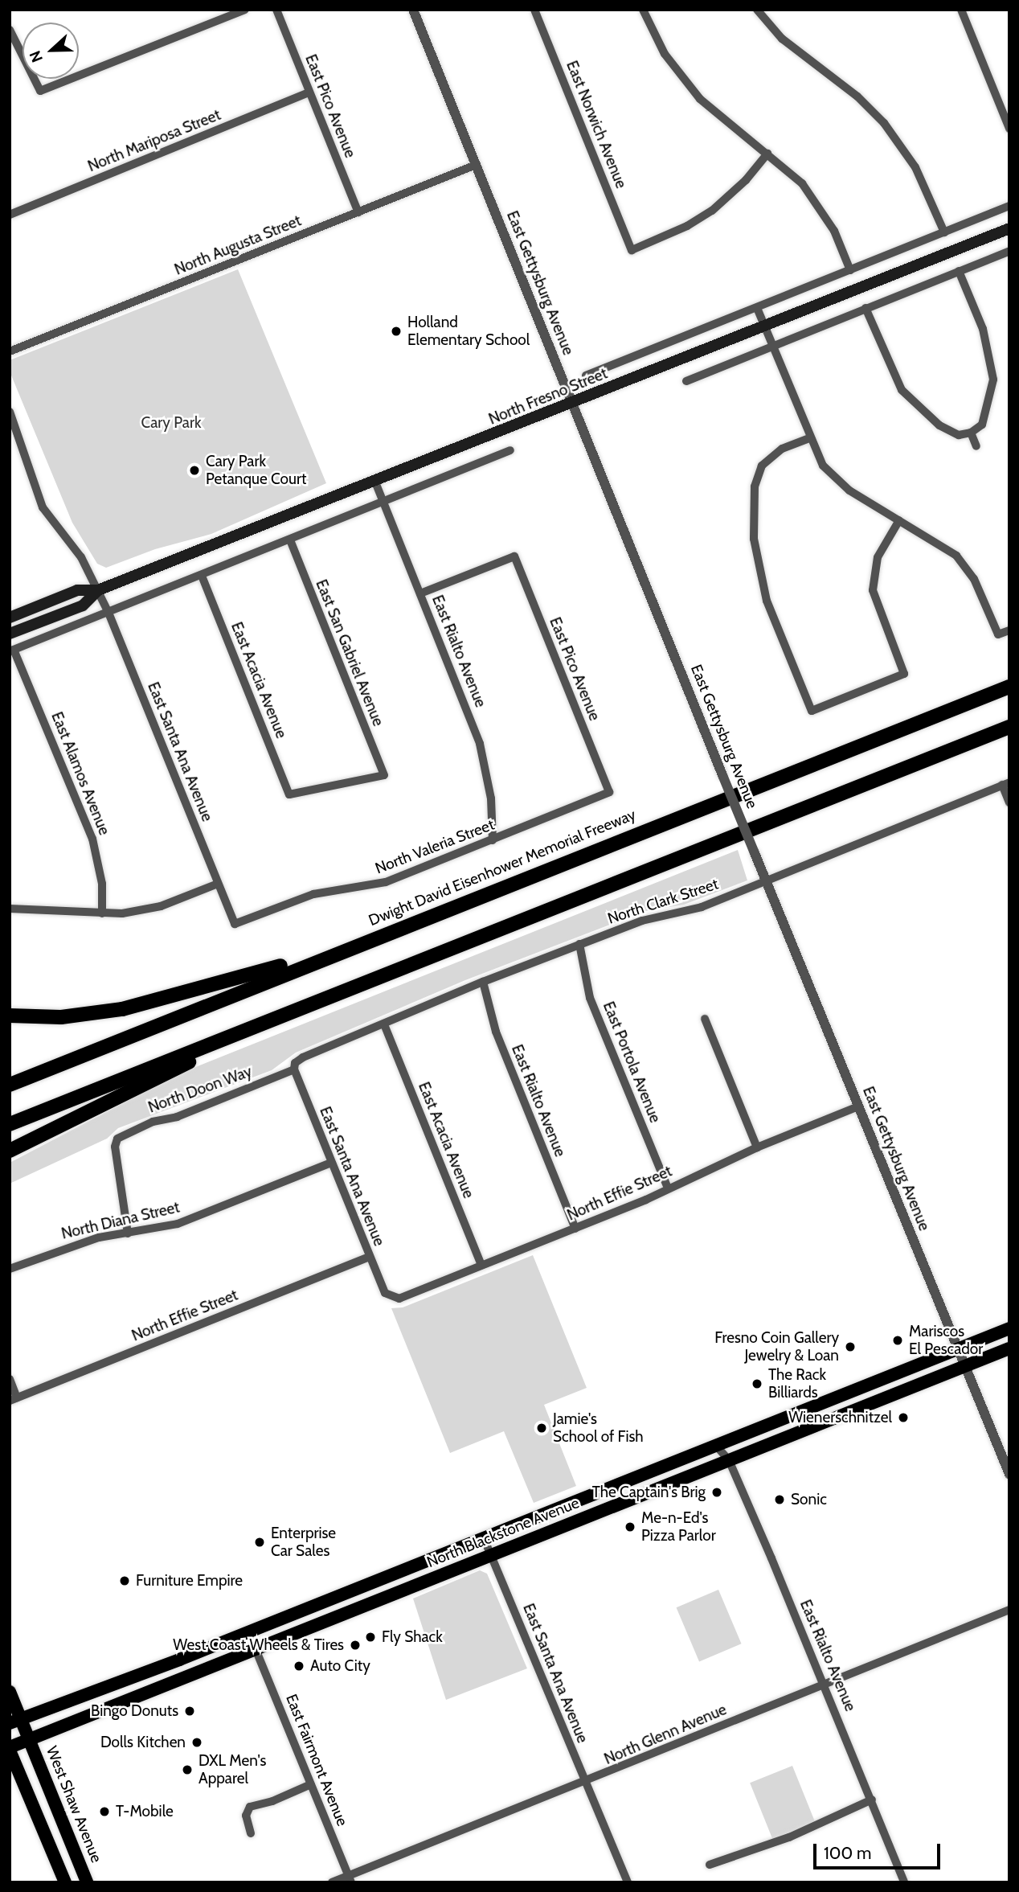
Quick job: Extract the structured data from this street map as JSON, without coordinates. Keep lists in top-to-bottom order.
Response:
{
  "streets": {
    "highway": ["Dwight David Eisenhower Memorial Freeway"],
    "main road": ["North Fresno Street", "North Blackstone Avenue", "West Shaw Avenue"],
    "street": [
      "East Pico Avenue",
      "East Norwich Avenue",
      "North Mariposa Street",
      "North Augusta Street",
      "East Gettysburg Avenue",
      "East Rialto Avenue",
      "East San Gabriel Avenue",
      "East Acacia Avenue",
      "East Santa Ana Avenue",
      "East Alamos Avenue",
      "North Valeria Street",
      "North Clark Street",
      "East Portola Avenue",
      "North Doon Way",
      "North Effie Street",
      "North Diana Street",
      "North Glenn Avenue",
      "East Fairmont Avenue"
    ]
  },
  "crossings": [
    ["East Pico Avenue", "North Mariposa Street"],
    ["East Pico Avenue", "North Augusta Street"],
    ["East Pico Avenue", "East Rialto Avenue"],
    ["East Pico Avenue", "North Valeria Street"],
    ["North Augusta Street", "East Gettysburg Avenue"],
    ["East Gettysburg Avenue", "North Fresno Street"],
    ["East Gettysburg Avenue", "North Clark Street"],
    ["East Gettysburg Avenue", "North Effie Street"],
    ["East Gettysburg Avenue", "North Blackstone Avenue"],
    ["North Fresno Street", "East Rialto Avenue"],
    ["North Fresno Street", "East Santa Ana Avenue"],
    ["East Rialto Avenue", "North Valeria Street"],
    ["East Rialto Avenue", "North Clark Street"],
    ["East Rialto Avenue", "North Effie Street"],
    ["East Rialto Avenue", "North Blackstone Avenue"],
    ["East Rialto Avenue", "North Glenn Avenue"],
    ["East San Gabriel Avenue", "East Acacia Avenue"],
    ["East Acacia Avenue", "North Clark Street"],
    ["East Acacia Avenue", "North Effie Street"],
    ["East Santa Ana Avenue", "North Valeria Street"],
    ["East Santa Ana Avenue", "North Clark Street"],
    ["East Santa Ana Avenue", "North Doon Way"],
    ["East Santa Ana Avenue", "North Effie Street"],
    ["East Santa Ana Avenue", "North Diana Street"],
    ["East Santa Ana Avenue", "North Blackstone Avenue"],
    ["East Santa Ana Avenue", "North Glenn Avenue"],
    ["North Clark Street", "East Portola Avenue"],
    ["North Clark Street", "North Doon Way"],
    ["East Portola Avenue", "North Effie Street"],
    ["North Doon Way", "North Diana Street"],
    ["North Blackstone Avenue", "East Fairmont Avenue"],
    ["North Blackstone Avenue", "West Shaw Avenue"],
    ["North Glenn Avenue", "East Fairmont Avenue"]
  ],
  "parks": ["Cary Park"],
  "places": [
    "Holland Elementary School",
    "Cary Park Petanque Court",
    "Mariscos El Pescador",
    "Fresno Coin Gallery Jewelry & Loan",
    "The Rack Billiards",
    "Wienerschnitzel",
    "Jamie's School of Fish",
    "The Captain's Brig",
    "Sonic",
    "Me-n-Ed's Pizza Parlor",
    "Enterprise Car Sales",
    "Furniture Empire",
    "Fly Shack",
    "West Coast Wheels & Tires",
    "Auto City",
    "Bingo Donuts",
    "Dolls Kitchen",
    "DXL Men's Apparel",
    "T-Mobile"
  ],
  "scale_bar": "100 m",
  "north": "left"
}
